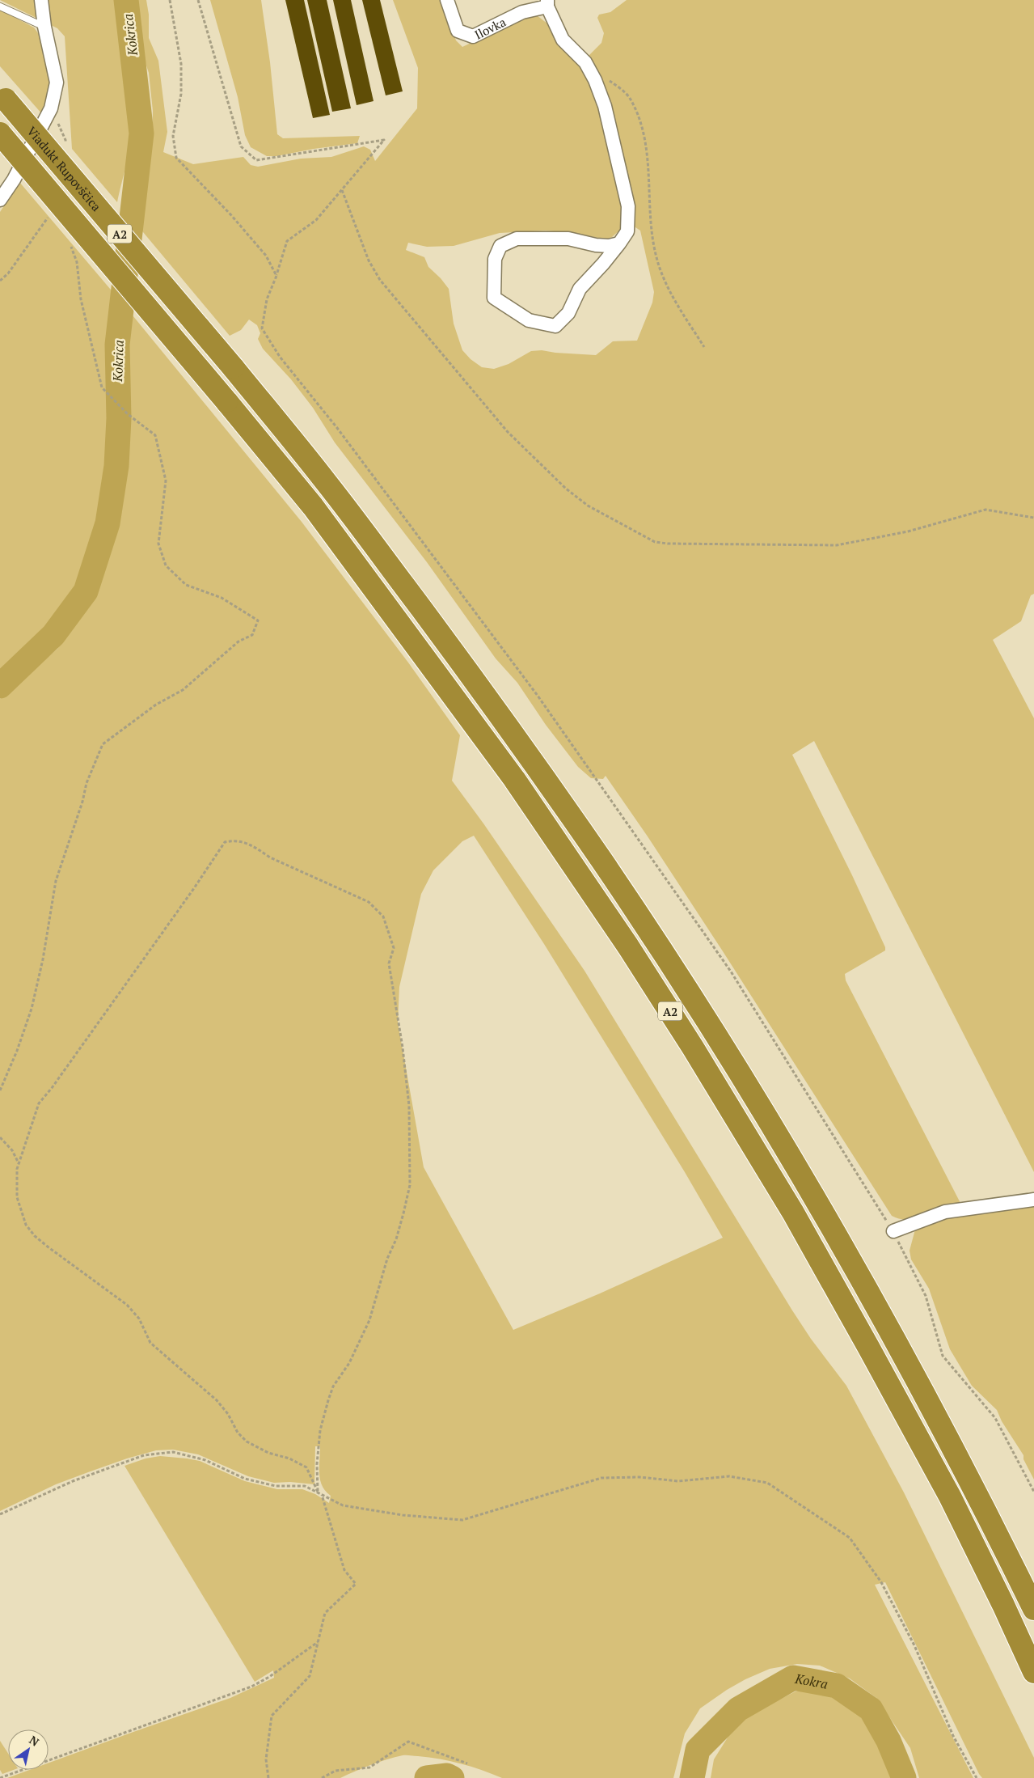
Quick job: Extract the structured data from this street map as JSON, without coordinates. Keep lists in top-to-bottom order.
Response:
{
  "streets": {
    "highway": ["Viadukt Rupovščica", "A2"],
    "street": ["Ilovka"]
  },
  "water": ["Kokrica", "Kokra"],
  "north": "top right"
}
